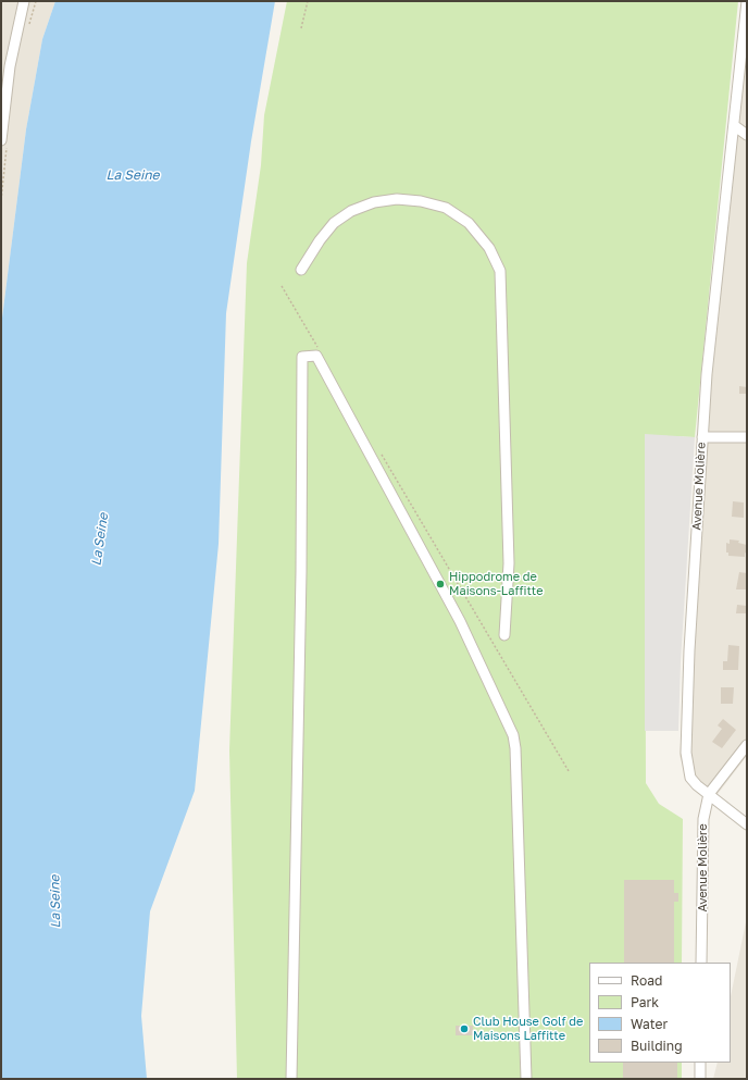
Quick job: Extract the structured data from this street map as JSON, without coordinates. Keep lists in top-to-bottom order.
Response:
{
  "streets": {
    "street": ["Avenue Molière"]
  },
  "water": ["La Seine"],
  "places": ["Hippodrome de Maisons-Laffitte", "Club House Golf de Maisons Laffitte"],
  "legend": [
    "Road",
    "Park",
    "Water",
    "Building"
  ]
}
